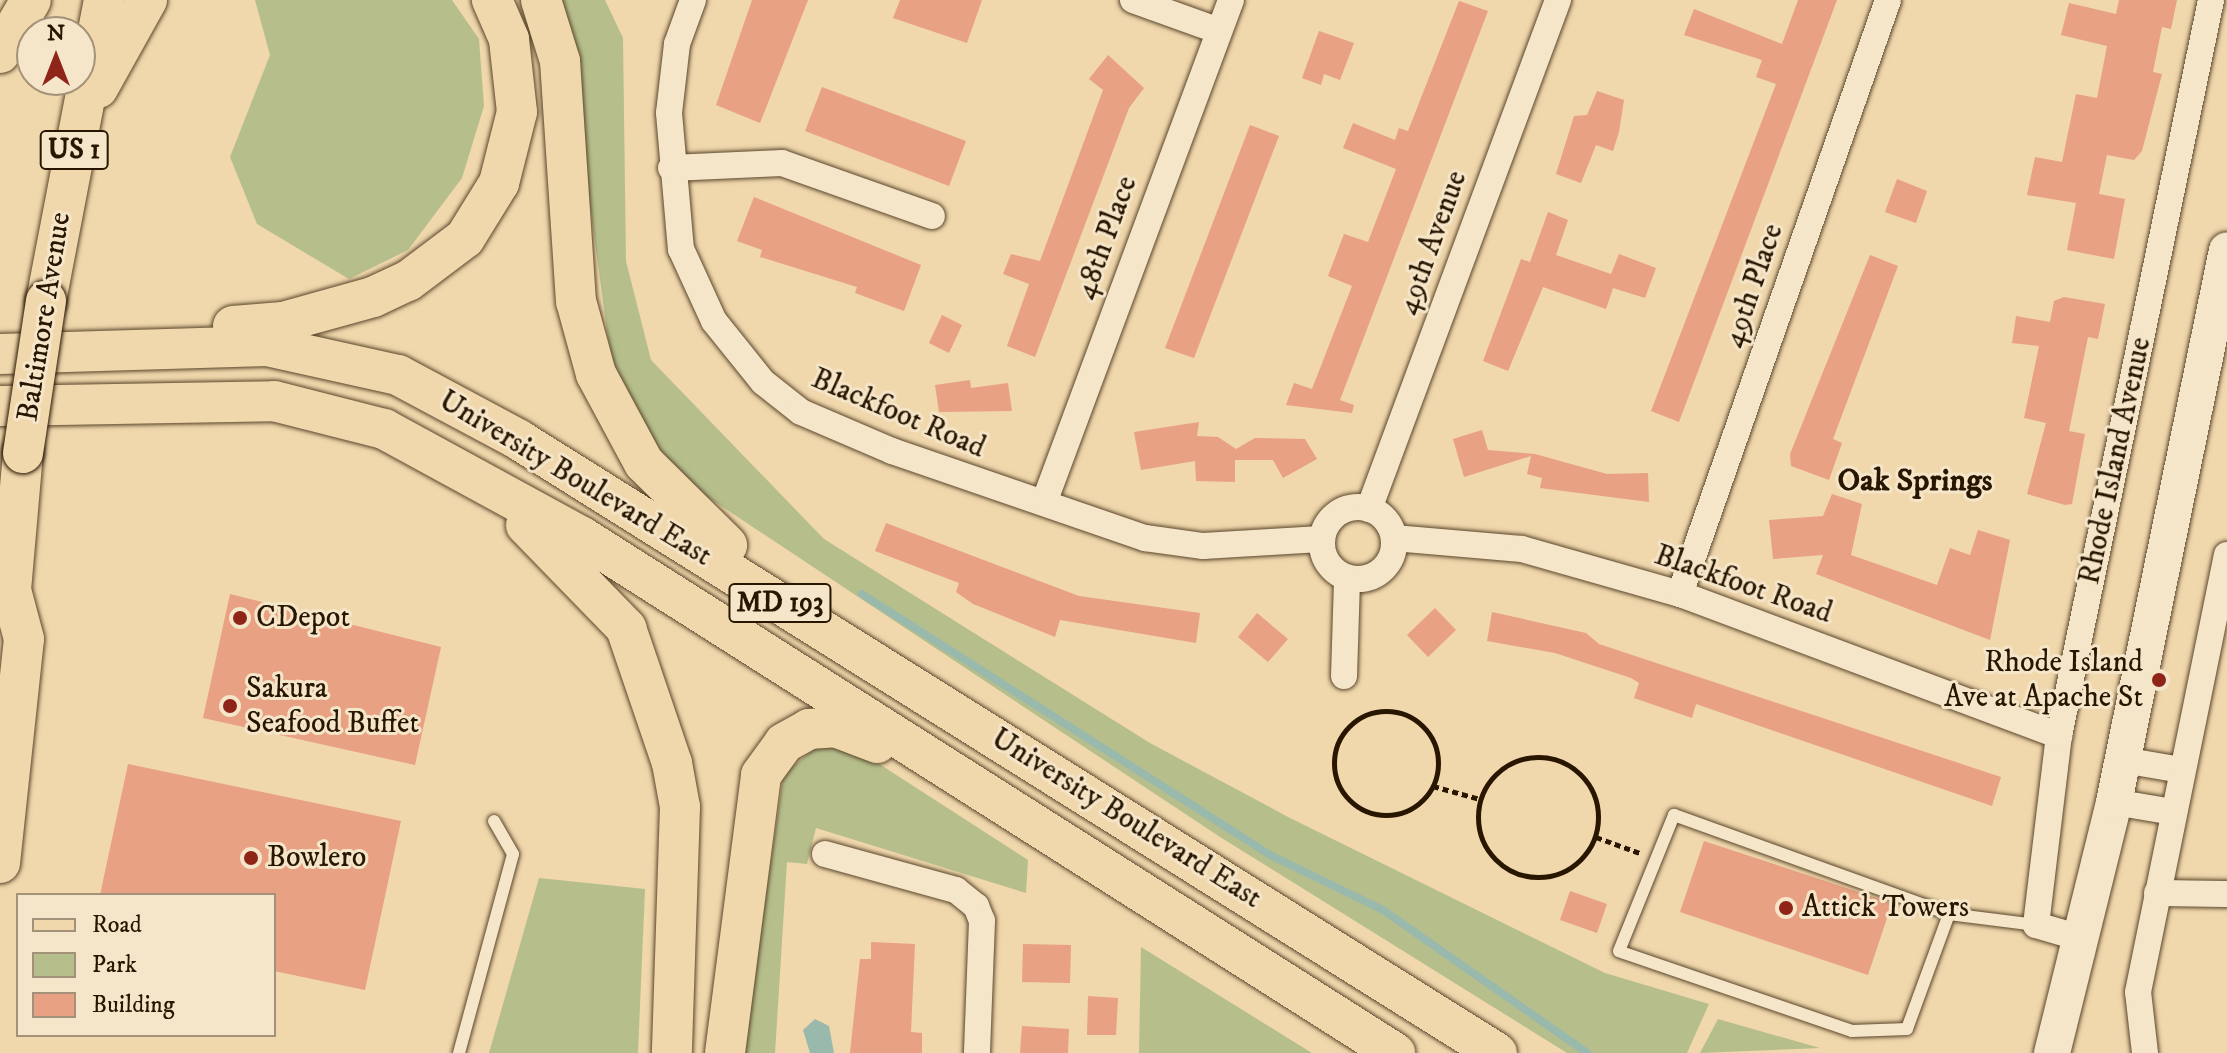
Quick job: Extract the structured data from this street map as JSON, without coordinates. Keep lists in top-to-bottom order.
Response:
{
  "streets": {
    "main road": [
      "US 1",
      "Baltimore Avenue",
      "University Boulevard East",
      "MD 193"
    ],
    "street": [
      "48th Place",
      "49th Avenue",
      "49th Place",
      "Blackfoot Road",
      "Rhode Island Avenue"
    ]
  },
  "crossings": [
    ["48th Place", "Blackfoot Road"],
    ["49th Avenue", "Blackfoot Road"],
    ["49th Place", "Blackfoot Road"],
    ["Blackfoot Road", "Rhode Island Avenue"]
  ],
  "districts": ["Oak Springs"],
  "places": [
    "CDepot",
    "Rhode Island Ave at Apache St",
    "Sakura Seafood Buffet",
    "Bowlero",
    "Attick Towers"
  ],
  "legend": ["Road", "Park", "Building"],
  "north": "top"
}
